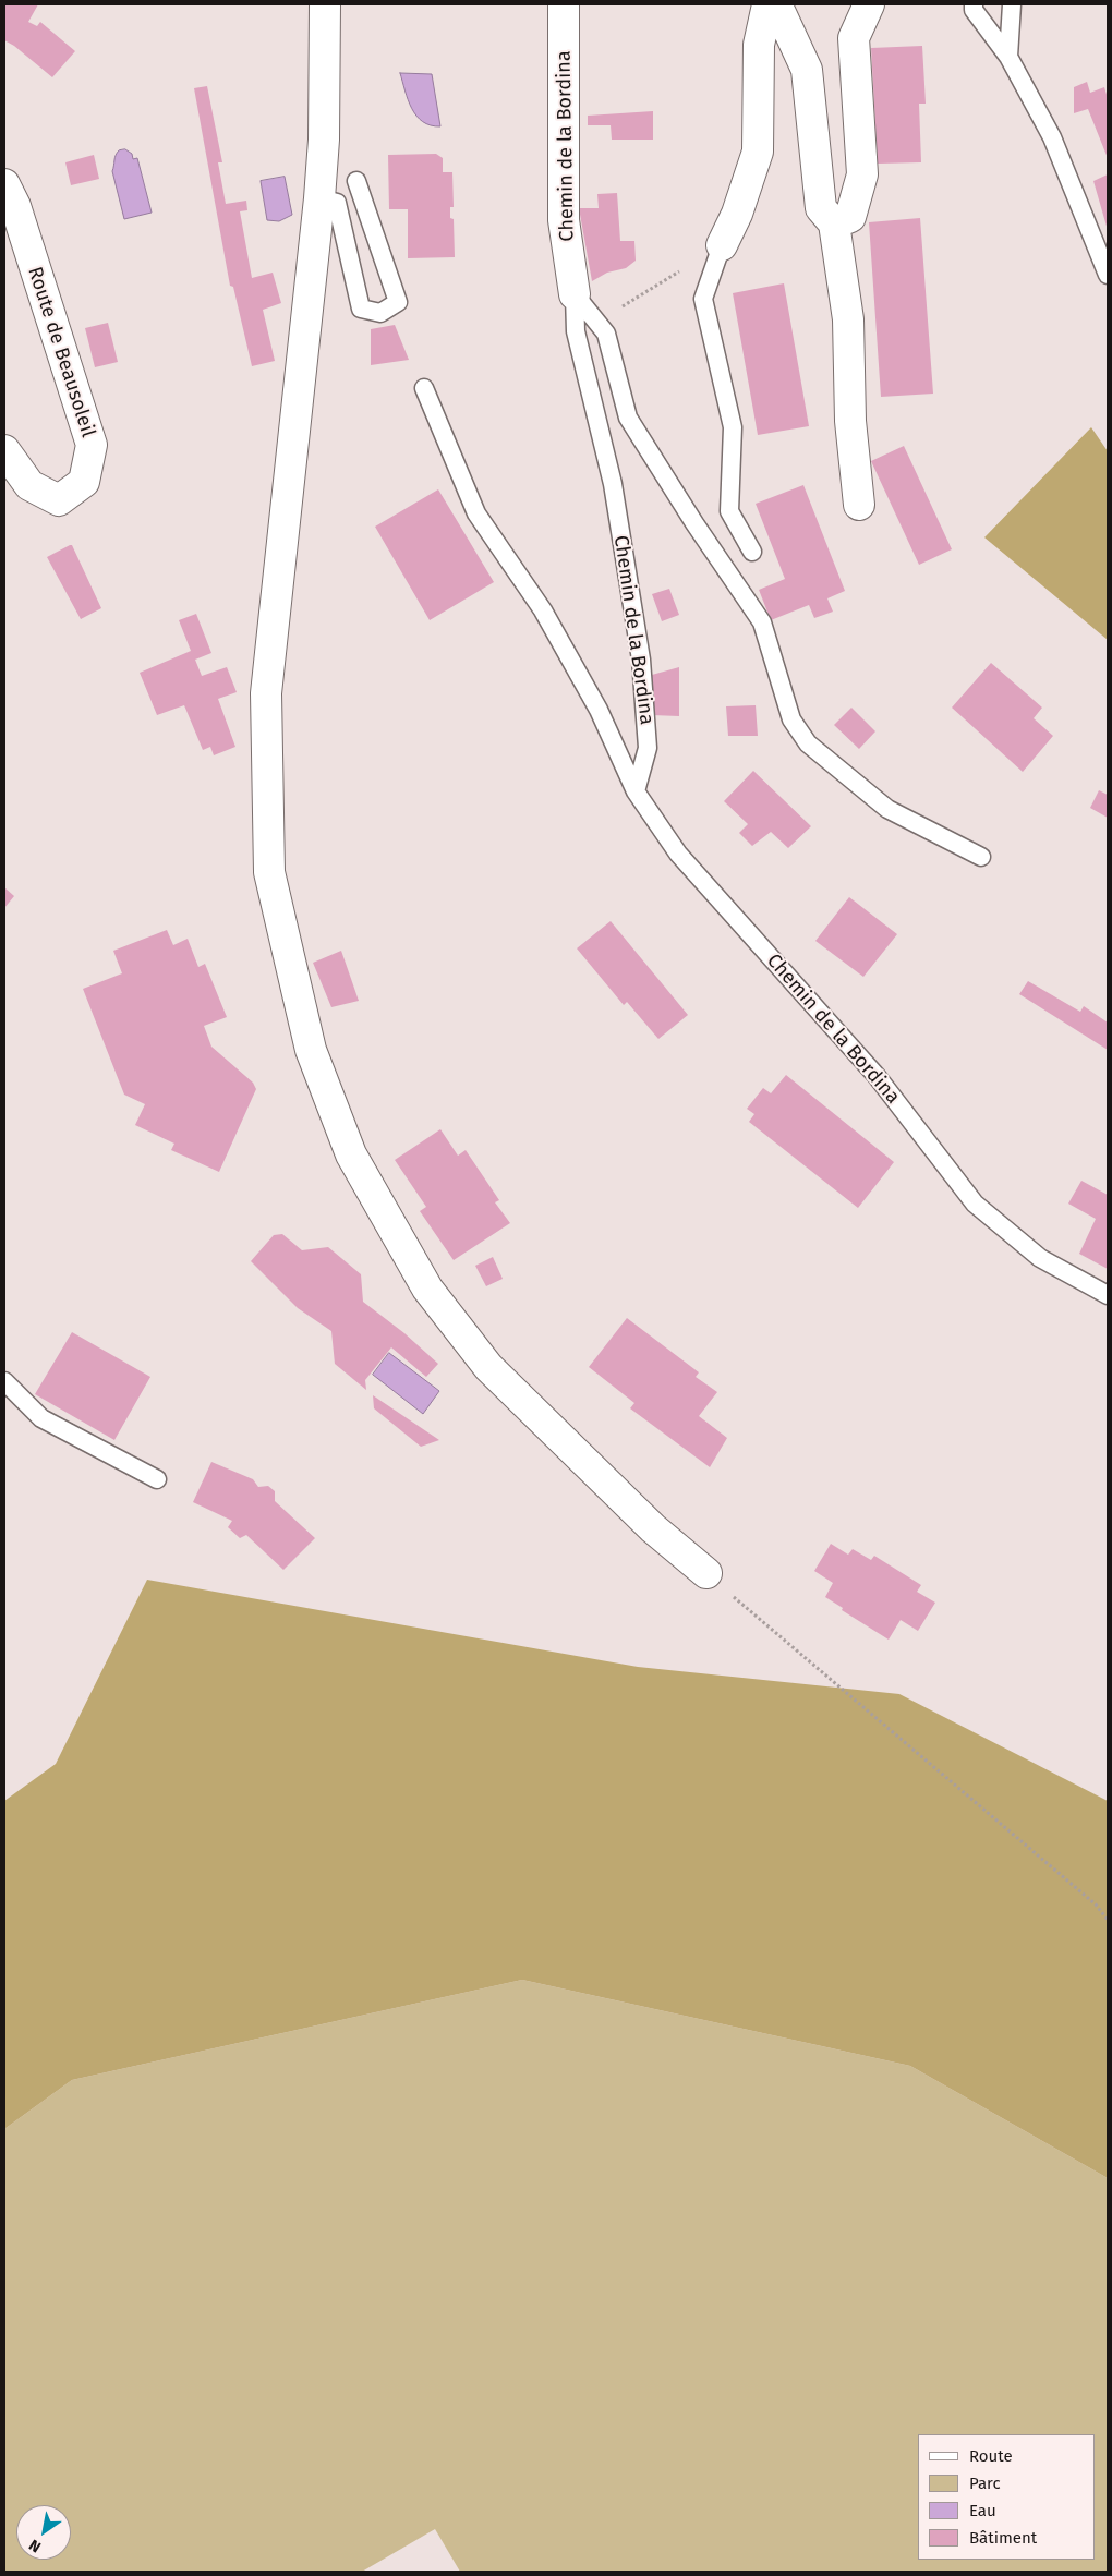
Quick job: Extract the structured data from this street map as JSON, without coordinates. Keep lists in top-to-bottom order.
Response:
{
  "streets": {
    "street": ["Chemin de la Bordina", "Route de Beausoleil"]
  },
  "legend": [
    "Route",
    "Parc",
    "Eau",
    "Bâtiment"
  ],
  "north": "bottom left"
}
